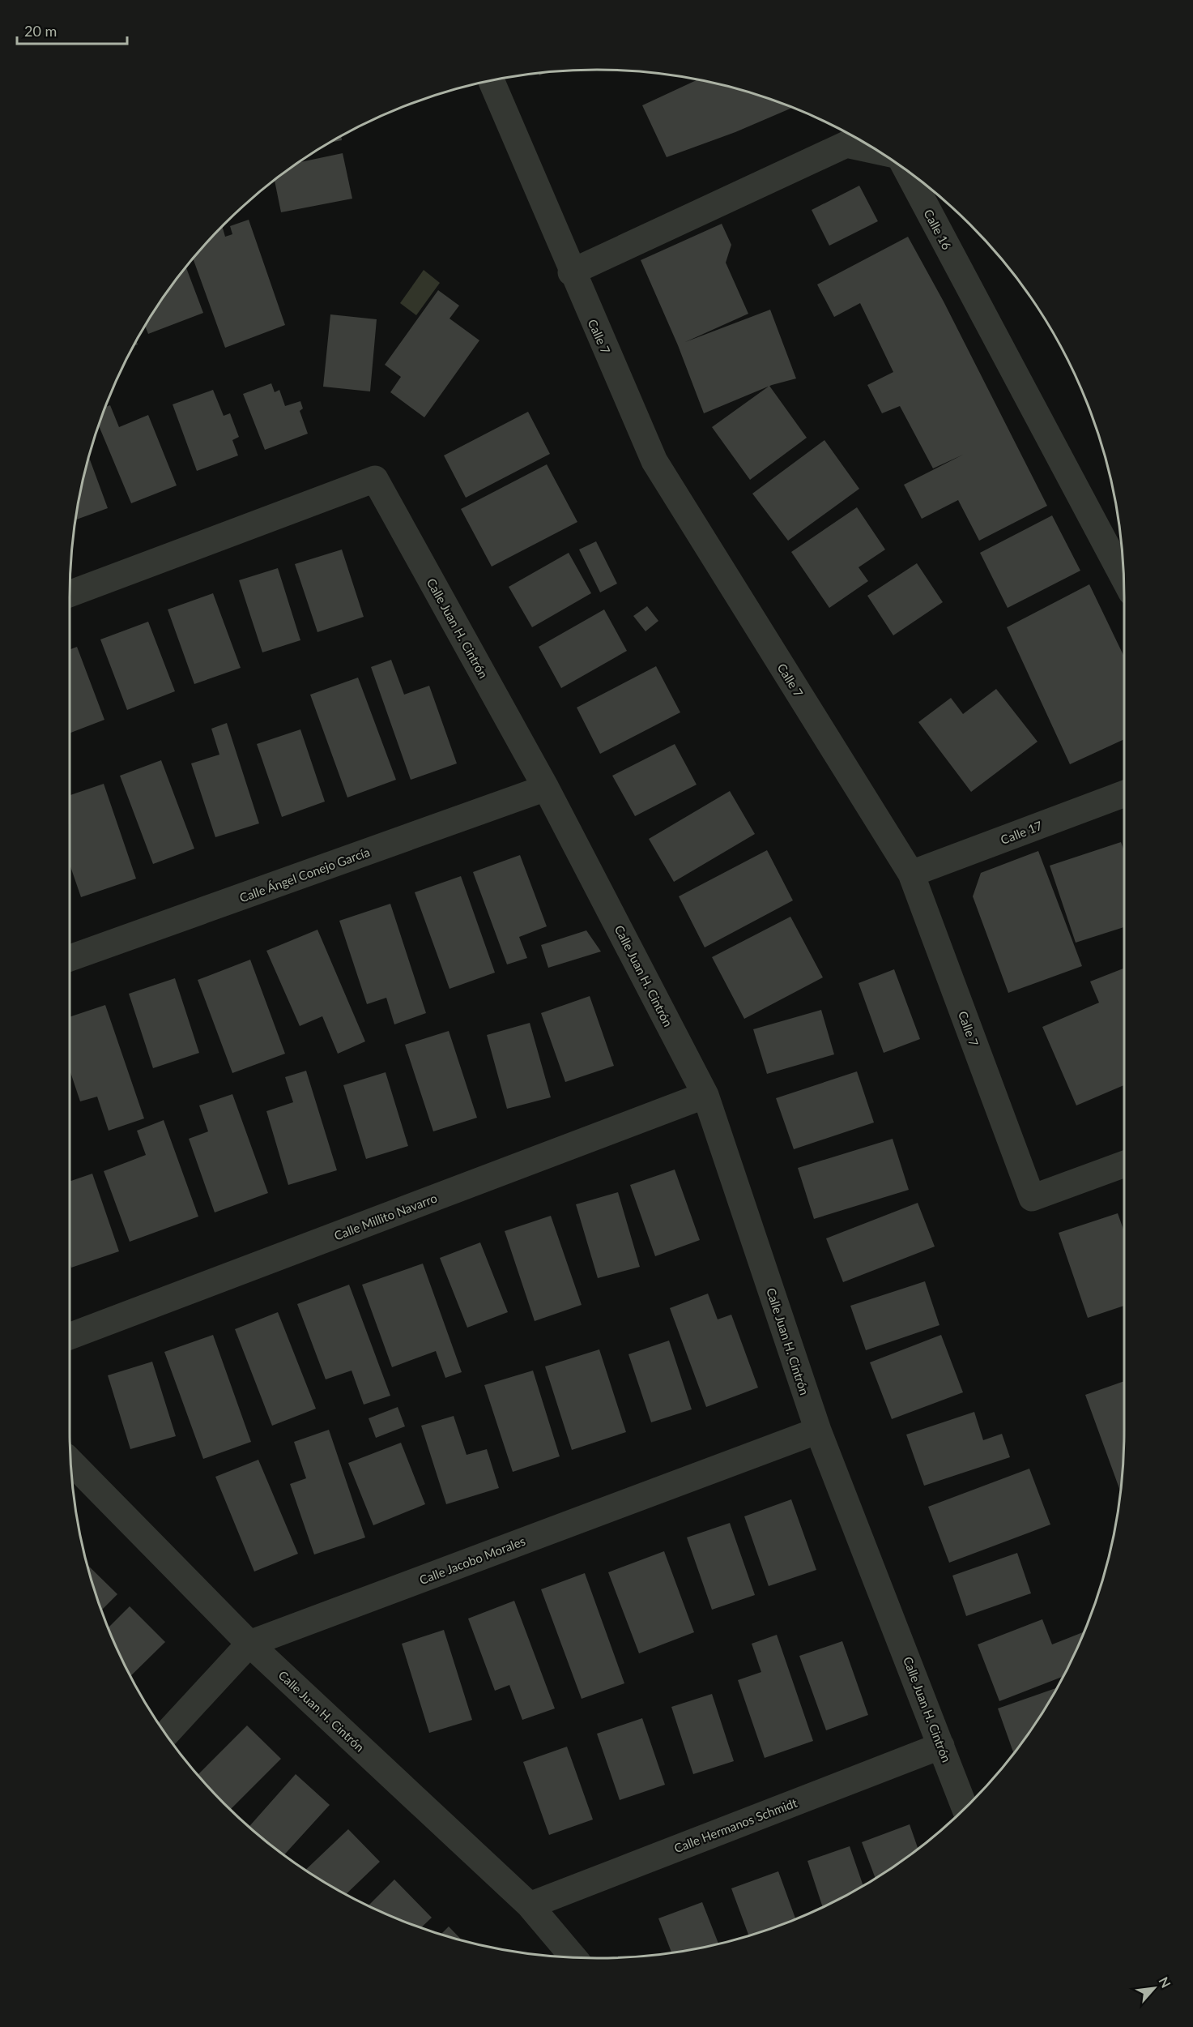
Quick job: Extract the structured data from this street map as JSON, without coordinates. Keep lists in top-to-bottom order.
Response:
{
  "streets": {
    "street": [
      "Calle 16",
      "Calle 7",
      "Calle Juan H. Cintrón",
      "Calle 17",
      "Calle Ángel Conejo García",
      "Calle Millito Navarro",
      "Calle Jacobo Morales",
      "Calle Hermanos Schmidt"
    ]
  },
  "crossings": [
    ["Calle 16", "Calle 7"],
    ["Calle 7", "Calle 17"],
    ["Calle Juan H. Cintrón", "Calle Ángel Conejo García"],
    ["Calle Juan H. Cintrón", "Calle Millito Navarro"],
    ["Calle Juan H. Cintrón", "Calle Jacobo Morales"],
    ["Calle Juan H. Cintrón", "Calle Hermanos Schmidt"]
  ],
  "scale_bar": "20 m",
  "north": "top right"
}
